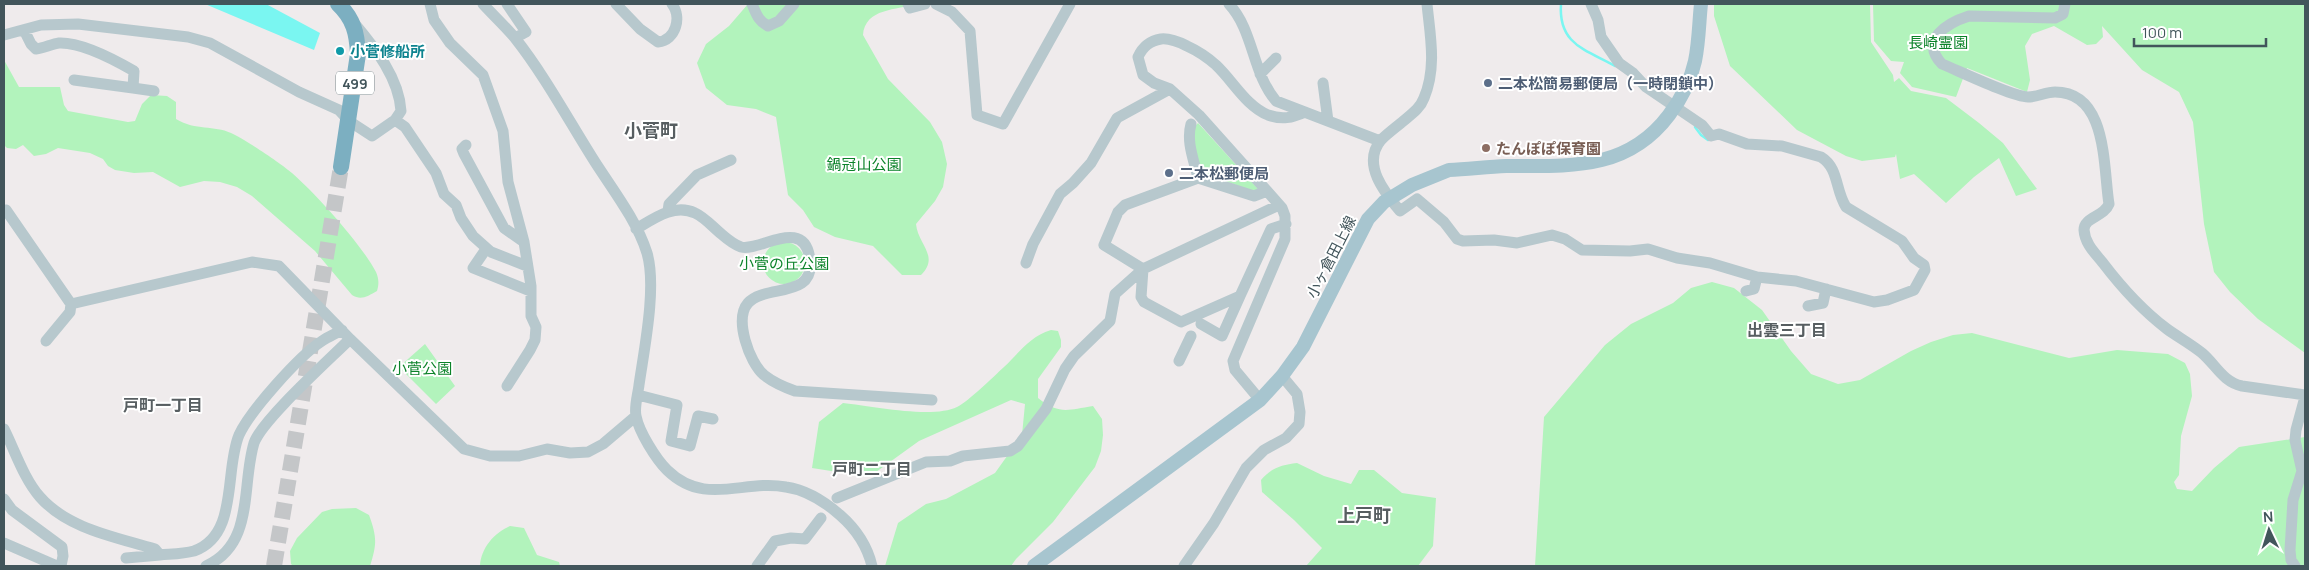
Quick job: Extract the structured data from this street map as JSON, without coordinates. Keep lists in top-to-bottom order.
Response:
{
  "streets": {
    "highway": ["499"],
    "main road": ["小ヶ倉田上線"]
  },
  "districts": [
    "小菅町",
    "出雲三丁目",
    "戸町一丁目",
    "戸町二丁目",
    "上戸町"
  ],
  "parks": [
    "長崎霊園",
    "鍋冠山公園",
    "小菅の丘公園",
    "小菅公園"
  ],
  "places": [
    "小菅修船所",
    "二本松簡易郵便局（一時閉鎖中）",
    "たんぽぽ保育園",
    "二本松郵便局"
  ],
  "scale_bar": "100 m",
  "north": "top"
}
